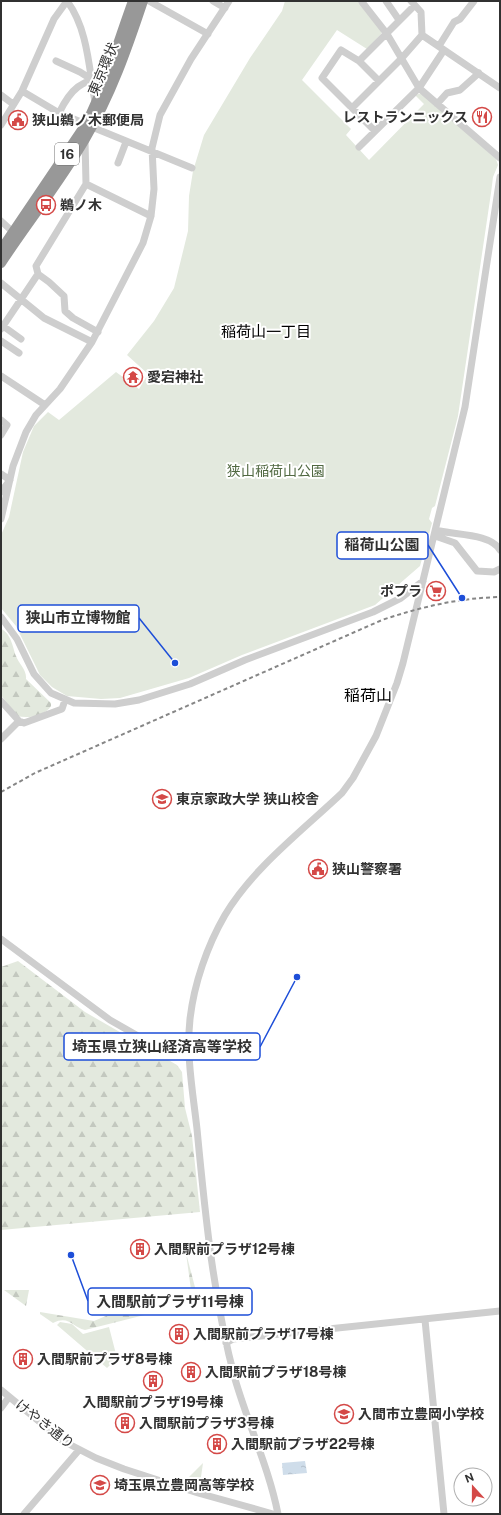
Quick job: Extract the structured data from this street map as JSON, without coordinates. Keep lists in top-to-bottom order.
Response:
{
  "streets": {
    "highway": ["東京環状", "16"],
    "street": ["けやき通り"]
  },
  "districts": ["稲荷山一丁目", "稲荷山"],
  "parks": ["狭山稲荷山公園"],
  "places": {
    "restaurant": ["レストランニックス"],
    "public building": ["狭山鵜ノ木郵便局", "狭山警察署"],
    "bus stop": ["鵜ノ木"],
    "temple": ["愛宕神社"],
    "supermarket": ["ポプラ"],
    "other": [
      "稲荷山公園",
      "狭山市立博物館",
      "埼玉県立狭山経済高等学校",
      "入間駅前プラザ11号棟"
    ],
    "school or university": ["東京家政大学 狭山校舎", "入間市立豊岡小学校", "埼玉県立豊岡高等学校"],
    "building": [
      "入間駅前プラザ12号棟",
      "入間駅前プラザ17号棟",
      "入間駅前プラザ8号棟",
      "入間駅前プラザ18号棟",
      "入間駅前プラザ19号棟",
      "入間駅前プラザ3号棟",
      "入間駅前プラザ22号棟"
    ]
  },
  "north": "top"
}
